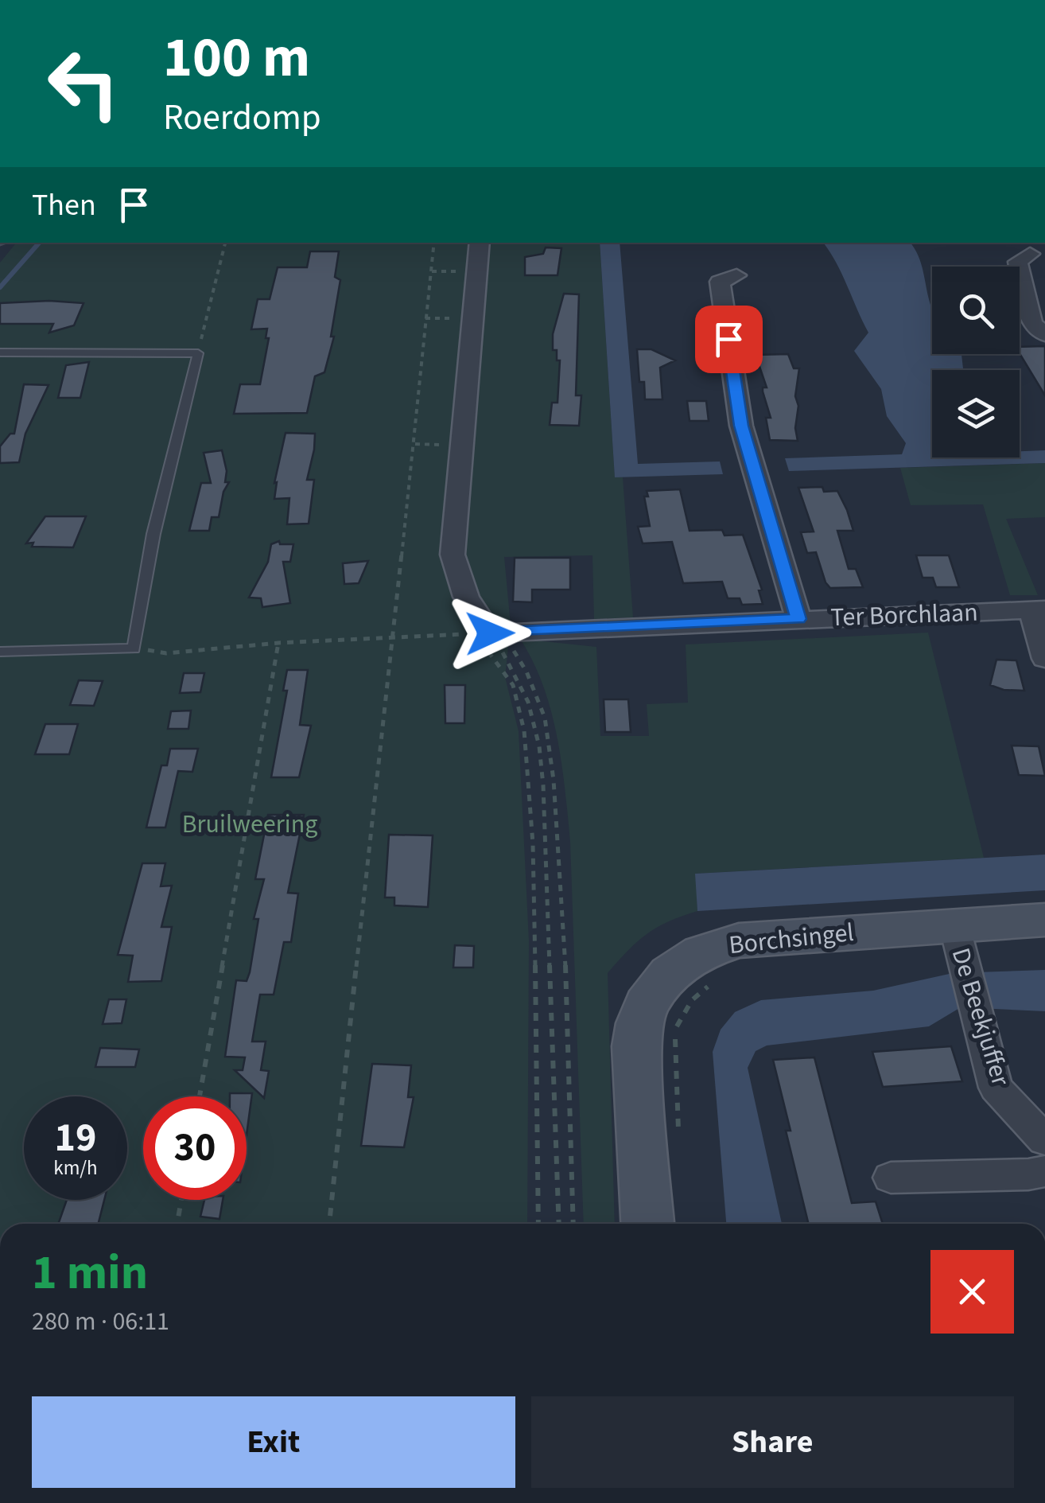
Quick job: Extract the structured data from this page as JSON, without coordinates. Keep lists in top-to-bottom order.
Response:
{
  "streets": {
    "main road": ["Borchsingel"],
    "street": ["Ter Borchlaan", "De Beekjuffer"]
  },
  "crossings": [
    ["Borchsingel", "De Beekjuffer"]
  ],
  "parks": ["Bruilweering"],
  "page": {
    "turn": ["100 m", "Roerdomp"],
    "then": "Then",
    "speed": "19 km/h",
    "limit": "30",
    "heading": ["1 min", "280 m · 06:11"],
    "buttons": ["Exit", "Share"]
  }
}
